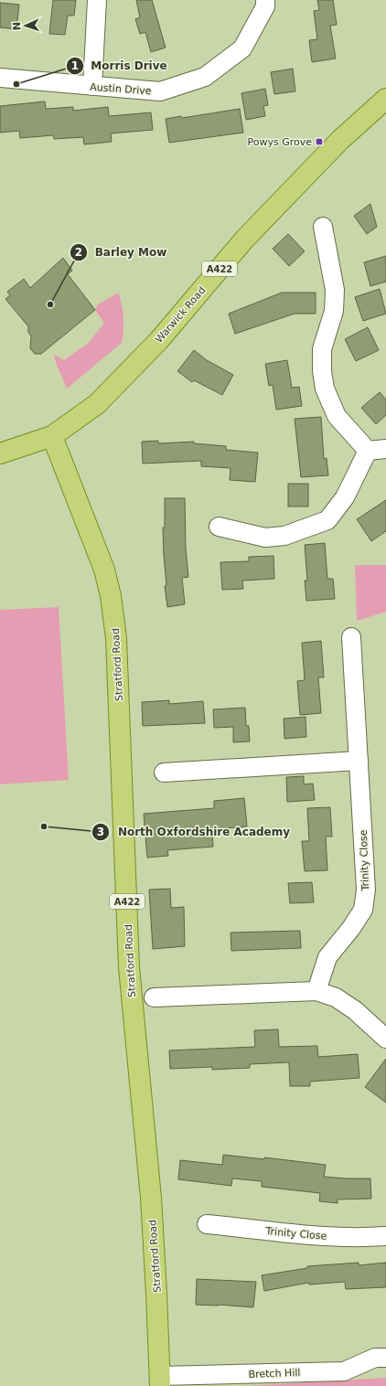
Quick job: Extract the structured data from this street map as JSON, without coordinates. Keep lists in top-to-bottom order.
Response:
{
  "streets": {
    "main road": ["A422", "Warwick Road", "Stratford Road"],
    "street": ["Austin Drive", "Trinity Close", "Bretch Hill"]
  },
  "crossings": [
    ["Warwick Road", "Stratford Road"],
    ["Stratford Road", "Bretch Hill"]
  ],
  "places": {
    "other": ["Morris Drive", "Barley Mow", "North Oxfordshire Academy"],
    "transit": ["Powys Grove"]
  },
  "north": "left"
}
